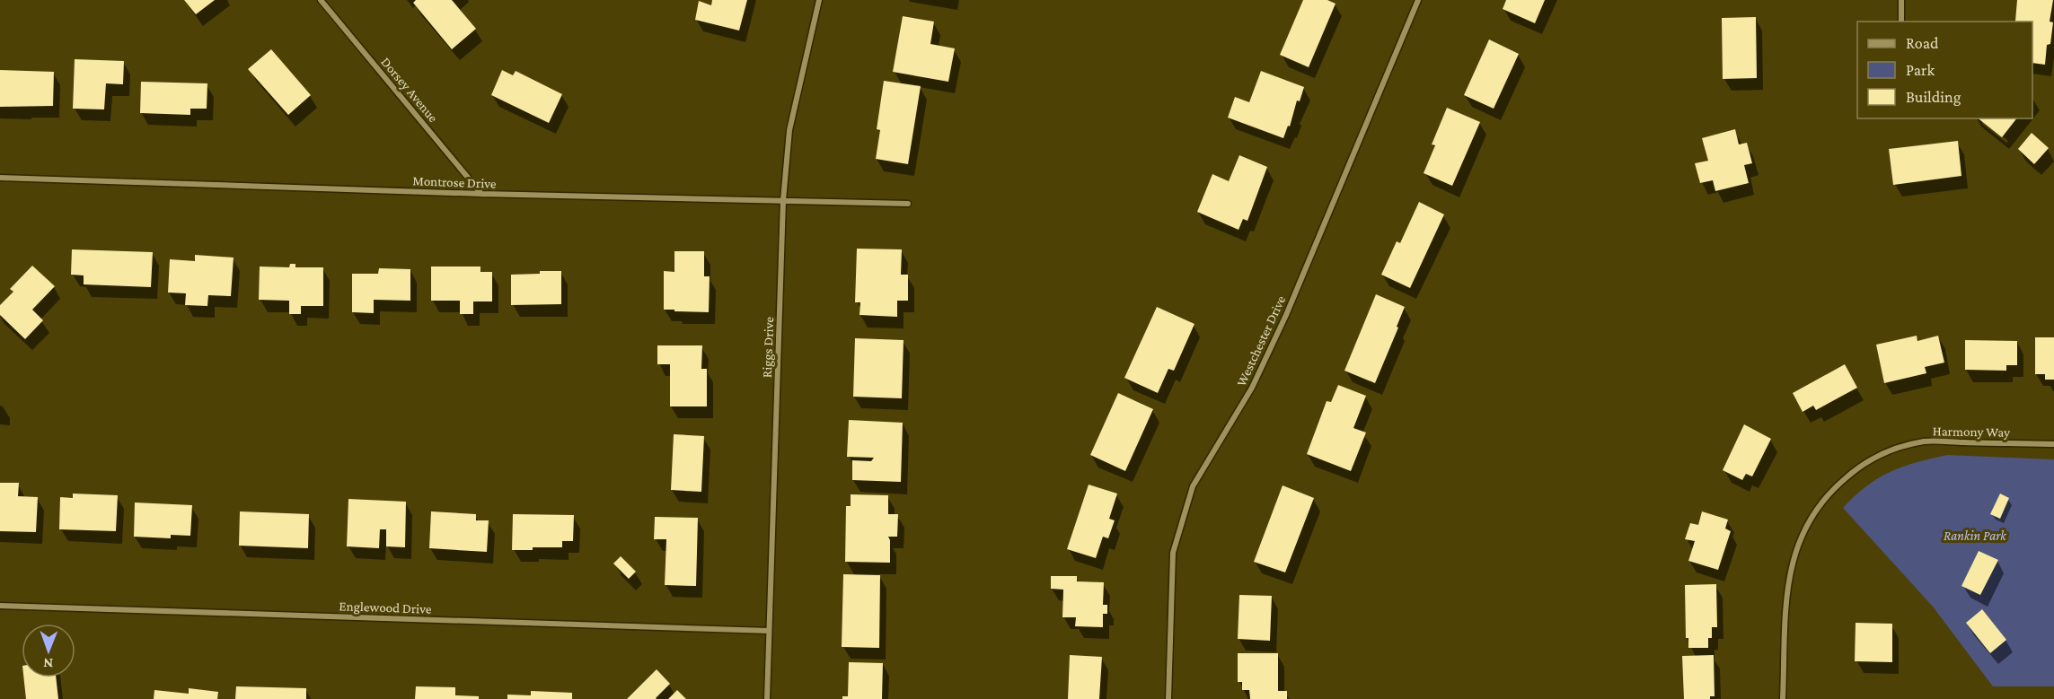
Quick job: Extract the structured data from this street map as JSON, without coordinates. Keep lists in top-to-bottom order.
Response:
{
  "streets": {
    "street": [
      "Dorsey Avenue",
      "Montrose Drive",
      "Westchester Drive",
      "Riggs Drive",
      "Harmony Way",
      "Englewood Drive"
    ]
  },
  "crossings": [
    ["Dorsey Avenue", "Montrose Drive"],
    ["Montrose Drive", "Riggs Drive"],
    ["Riggs Drive", "Englewood Drive"]
  ],
  "parks": ["Rankin Park"],
  "legend": ["Road", "Park", "Building"],
  "north": "bottom"
}
